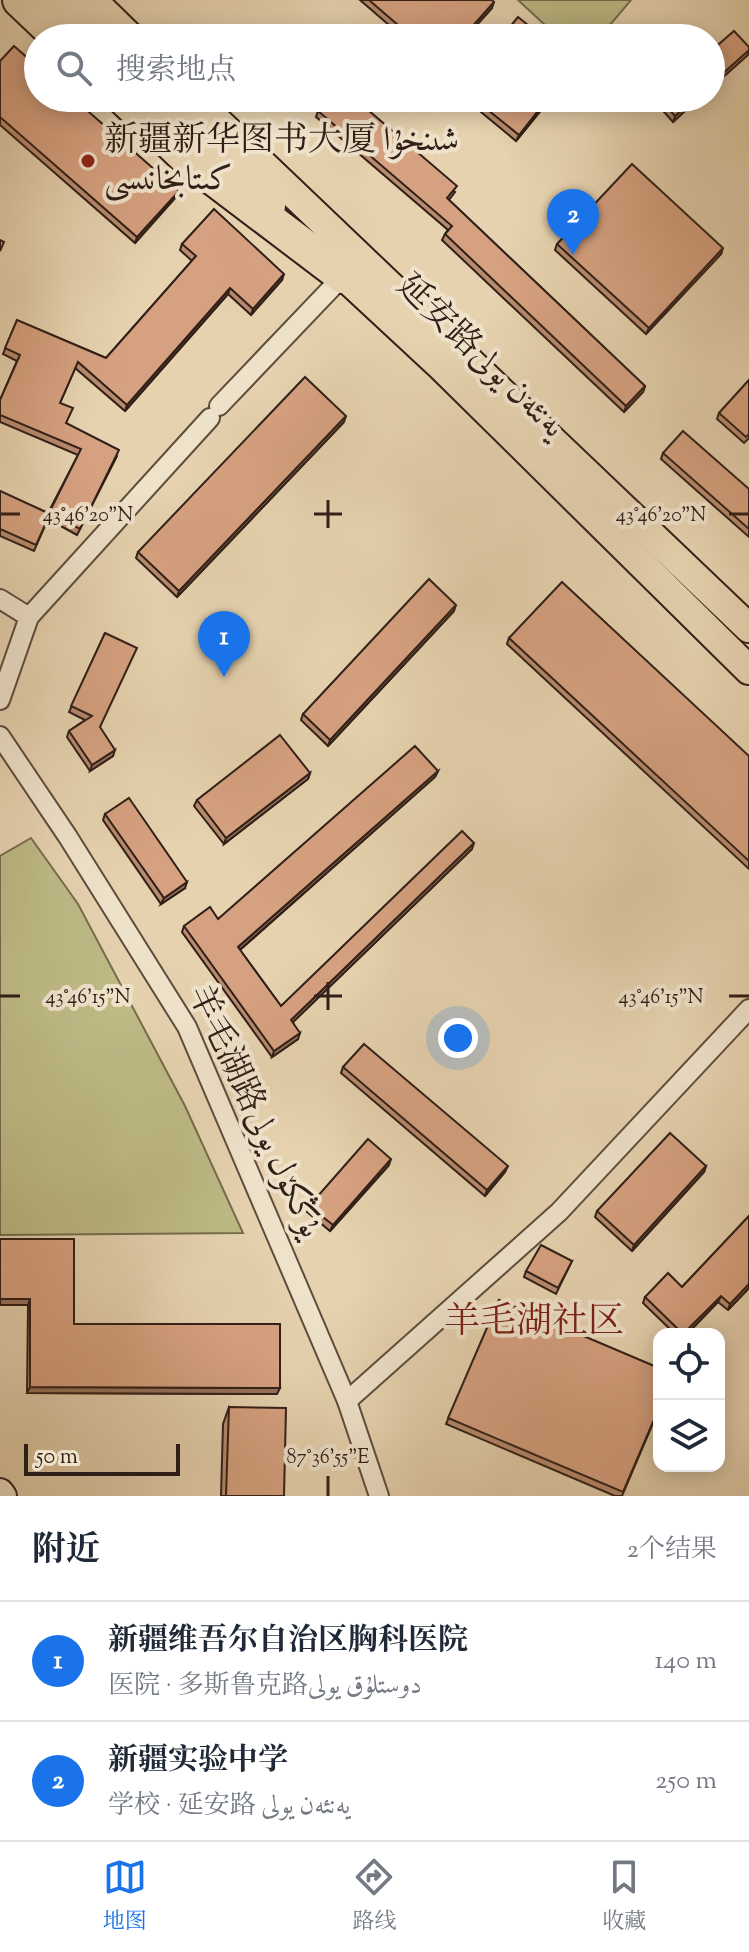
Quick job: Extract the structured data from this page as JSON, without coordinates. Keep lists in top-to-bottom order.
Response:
{
  "streets": {
    "main road": ["延安路يەنئەن يولى"],
    "street": ["羊毛湖路يۇڭكۆل يولى"]
  },
  "districts": ["羊毛湖社区"],
  "places": ["新疆新华图书大厦 شىنخۇا كىتابخانىسى"],
  "scale_bar": "50 m",
  "page": {
    "search": "搜索地点",
    "pins": ["2", "1"],
    "scale": "50 m",
    "heading": ["附近", "2个结果"],
    "list": [
      {
        "mark": "1",
        "name": "新疆维吾尔自治区胸科医院",
        "note": "医院 · 多斯鲁克路دوستلۇق يولى",
        "value": "140 m"
      },
      {
        "mark": "2",
        "name": "新疆实验中学",
        "note": "学校 · 延安路 يەنئەن يولى",
        "value": "250 m"
      }
    ],
    "nav": ["地图", "路线", "收藏"]
  },
  "coordinates": ["43°46'20\"N", "43°46'15\"N", "87°36'55\"E"]
}
